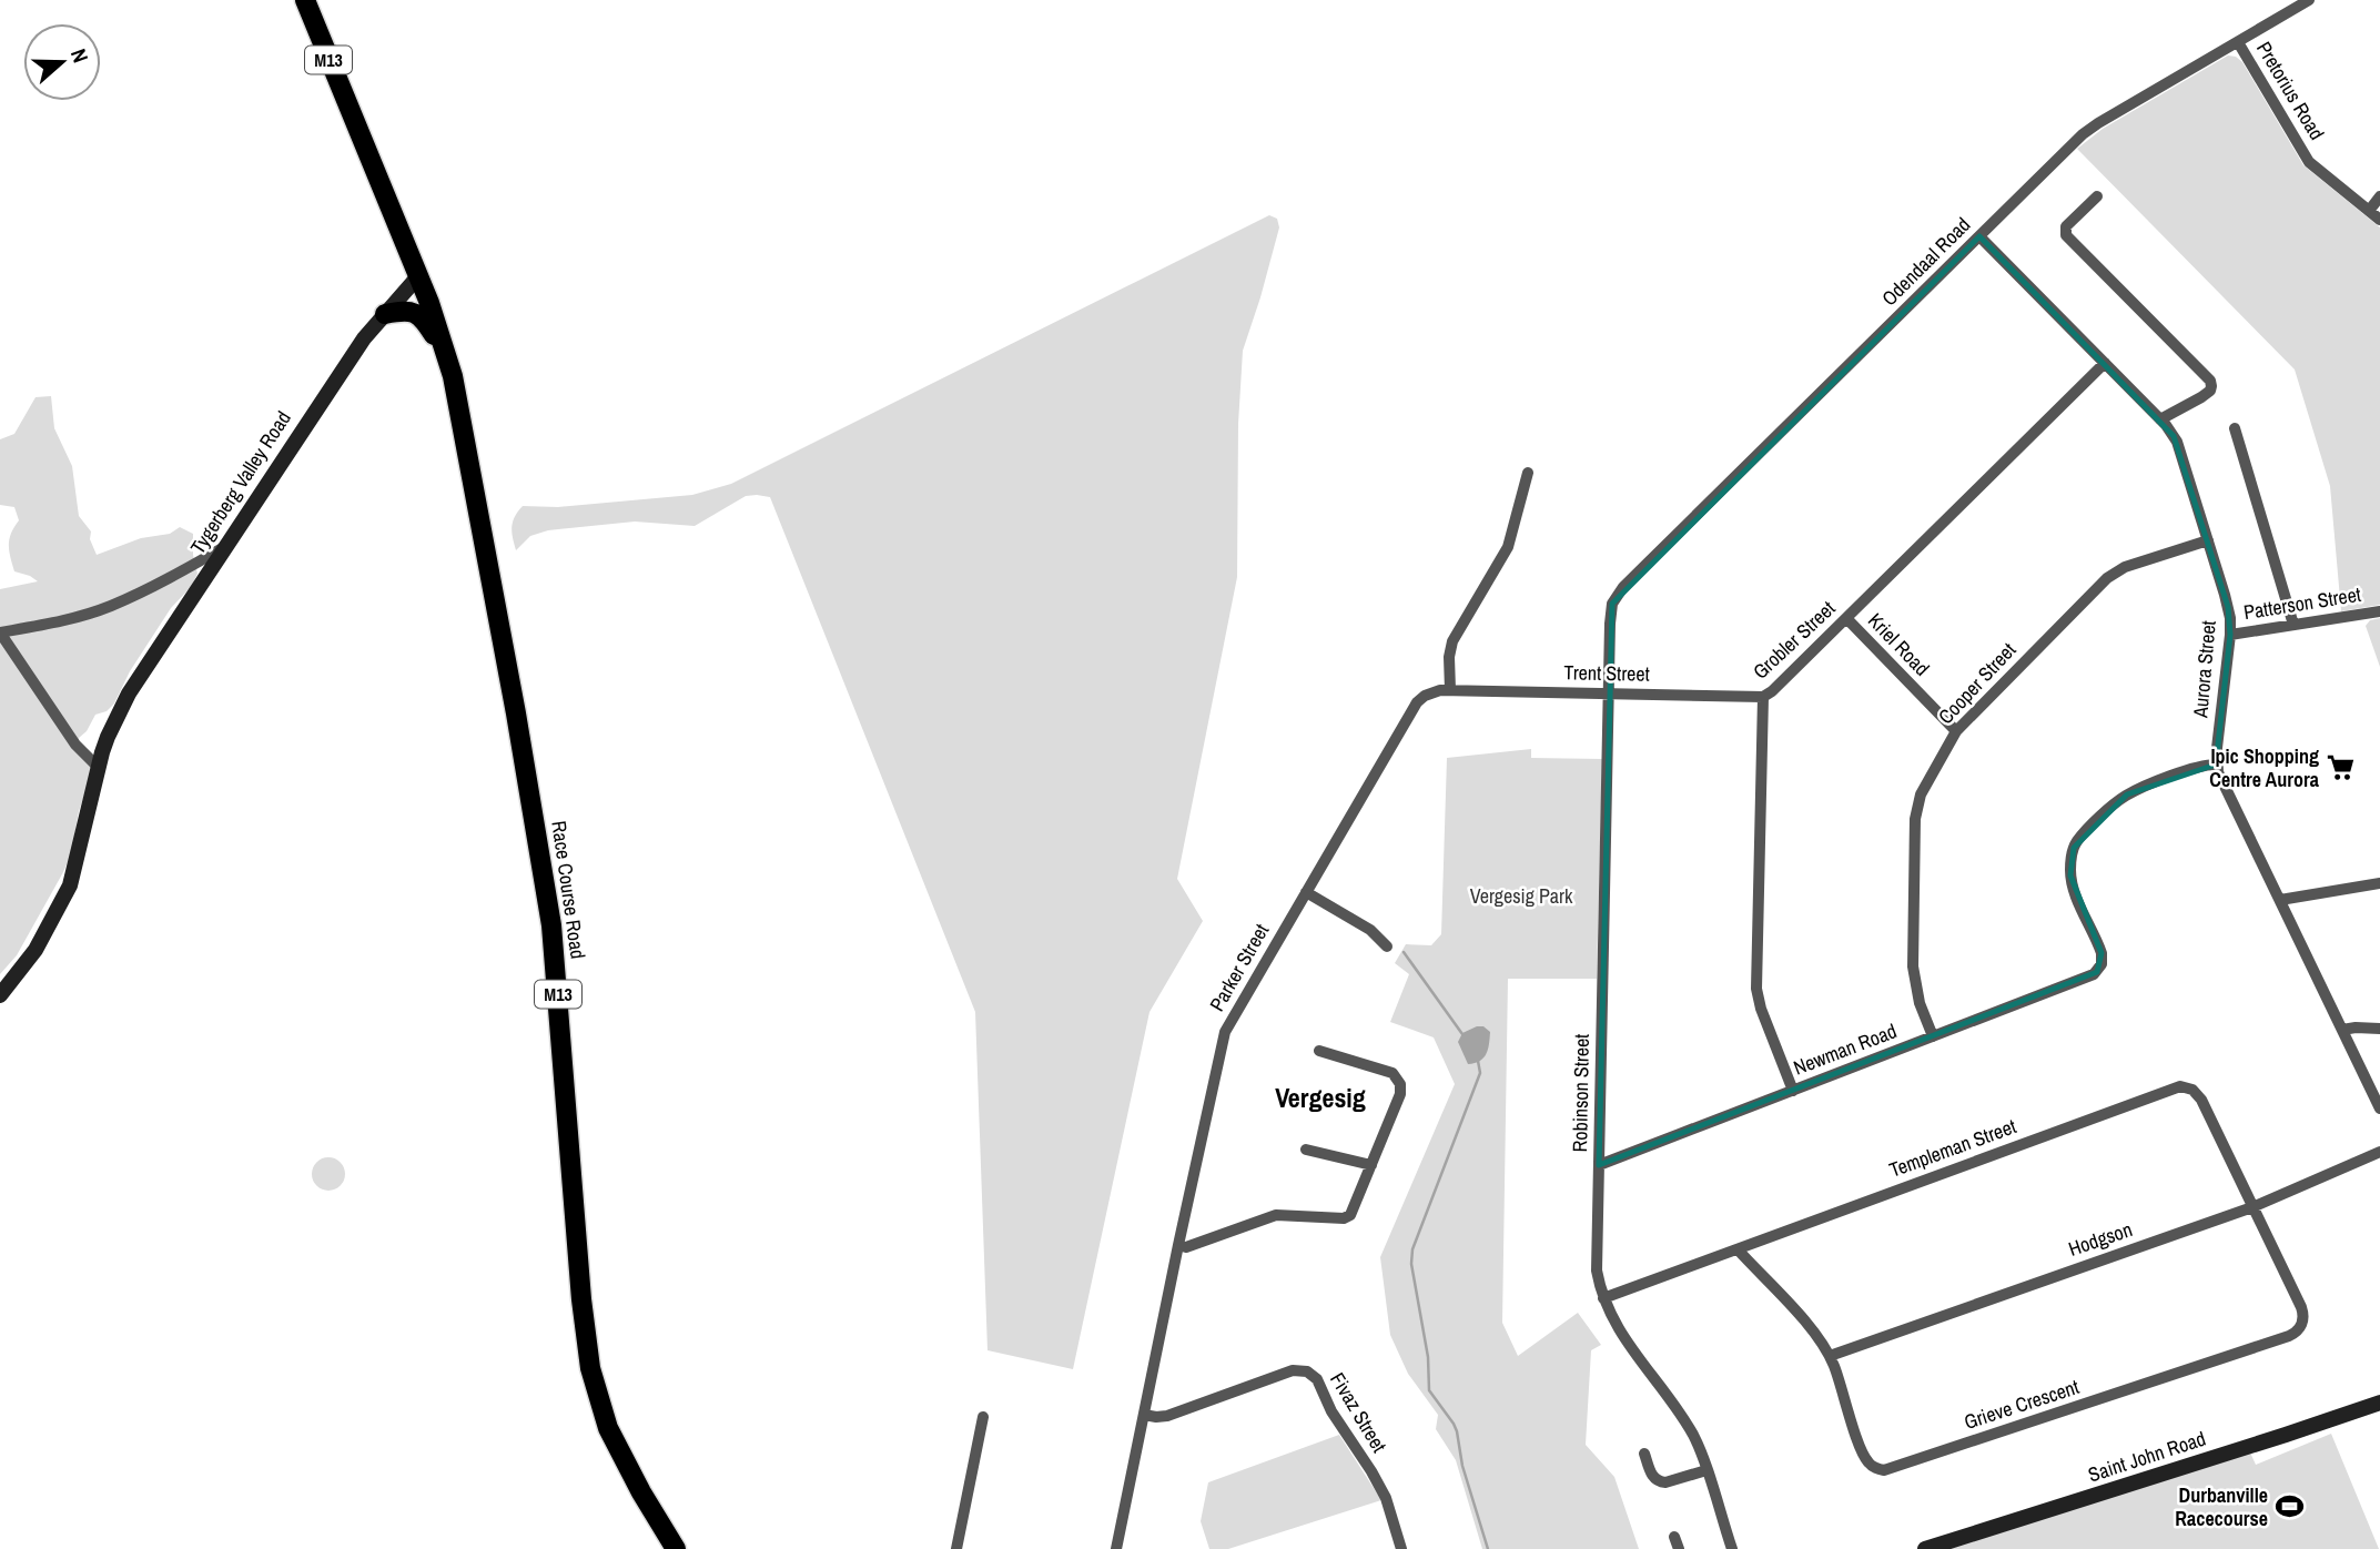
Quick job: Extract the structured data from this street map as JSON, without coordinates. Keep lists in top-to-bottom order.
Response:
{
  "streets": {
    "main road": [
      "M13",
      "Tygerberg Valley Road",
      "Race Course Road",
      "Saint John Road"
    ],
    "street": [
      "Pretorius Road",
      "Odendaal Road",
      "Patterson Street",
      "Grobler Street",
      "Kriel Road",
      "Aurora Street",
      "Trent Street",
      "Cooper Street",
      "Parker Street",
      "Newman Road",
      "Robinson Street",
      "Templeman Street",
      "Hodgson",
      "Grieve Crescent",
      "Fivaz Street"
    ]
  },
  "crossings": [
    ["M13", "Tygerberg Valley Road"],
    ["M13", "Race Course Road"],
    ["Pretorius Road", "Odendaal Road"],
    ["Odendaal Road", "Aurora Street"],
    ["Odendaal Road", "Robinson Street"],
    ["Tygerberg Valley Road", "Race Course Road"],
    ["Patterson Street", "Aurora Street"],
    ["Grobler Street", "Kriel Road"],
    ["Grobler Street", "Aurora Street"],
    ["Grobler Street", "Trent Street"],
    ["Grobler Street", "Newman Road"],
    ["Kriel Road", "Cooper Street"],
    ["Aurora Street", "Cooper Street"],
    ["Aurora Street", "Newman Road"],
    ["Trent Street", "Parker Street"],
    ["Trent Street", "Robinson Street"],
    ["Cooper Street", "Newman Road"],
    ["Parker Street", "Fivaz Street"],
    ["Newman Road", "Robinson Street"],
    ["Robinson Street", "Templeman Street"],
    ["Templeman Street", "Hodgson"],
    ["Templeman Street", "Grieve Crescent"],
    ["Hodgson", "Grieve Crescent"]
  ],
  "districts": ["Vergesig"],
  "parks": ["Vergesig Park"],
  "places": {
    "supermarket": ["Ipic Shopping Centre Aurora"],
    "sports": ["Durbanville Racecourse"]
  },
  "north": "right"
}
